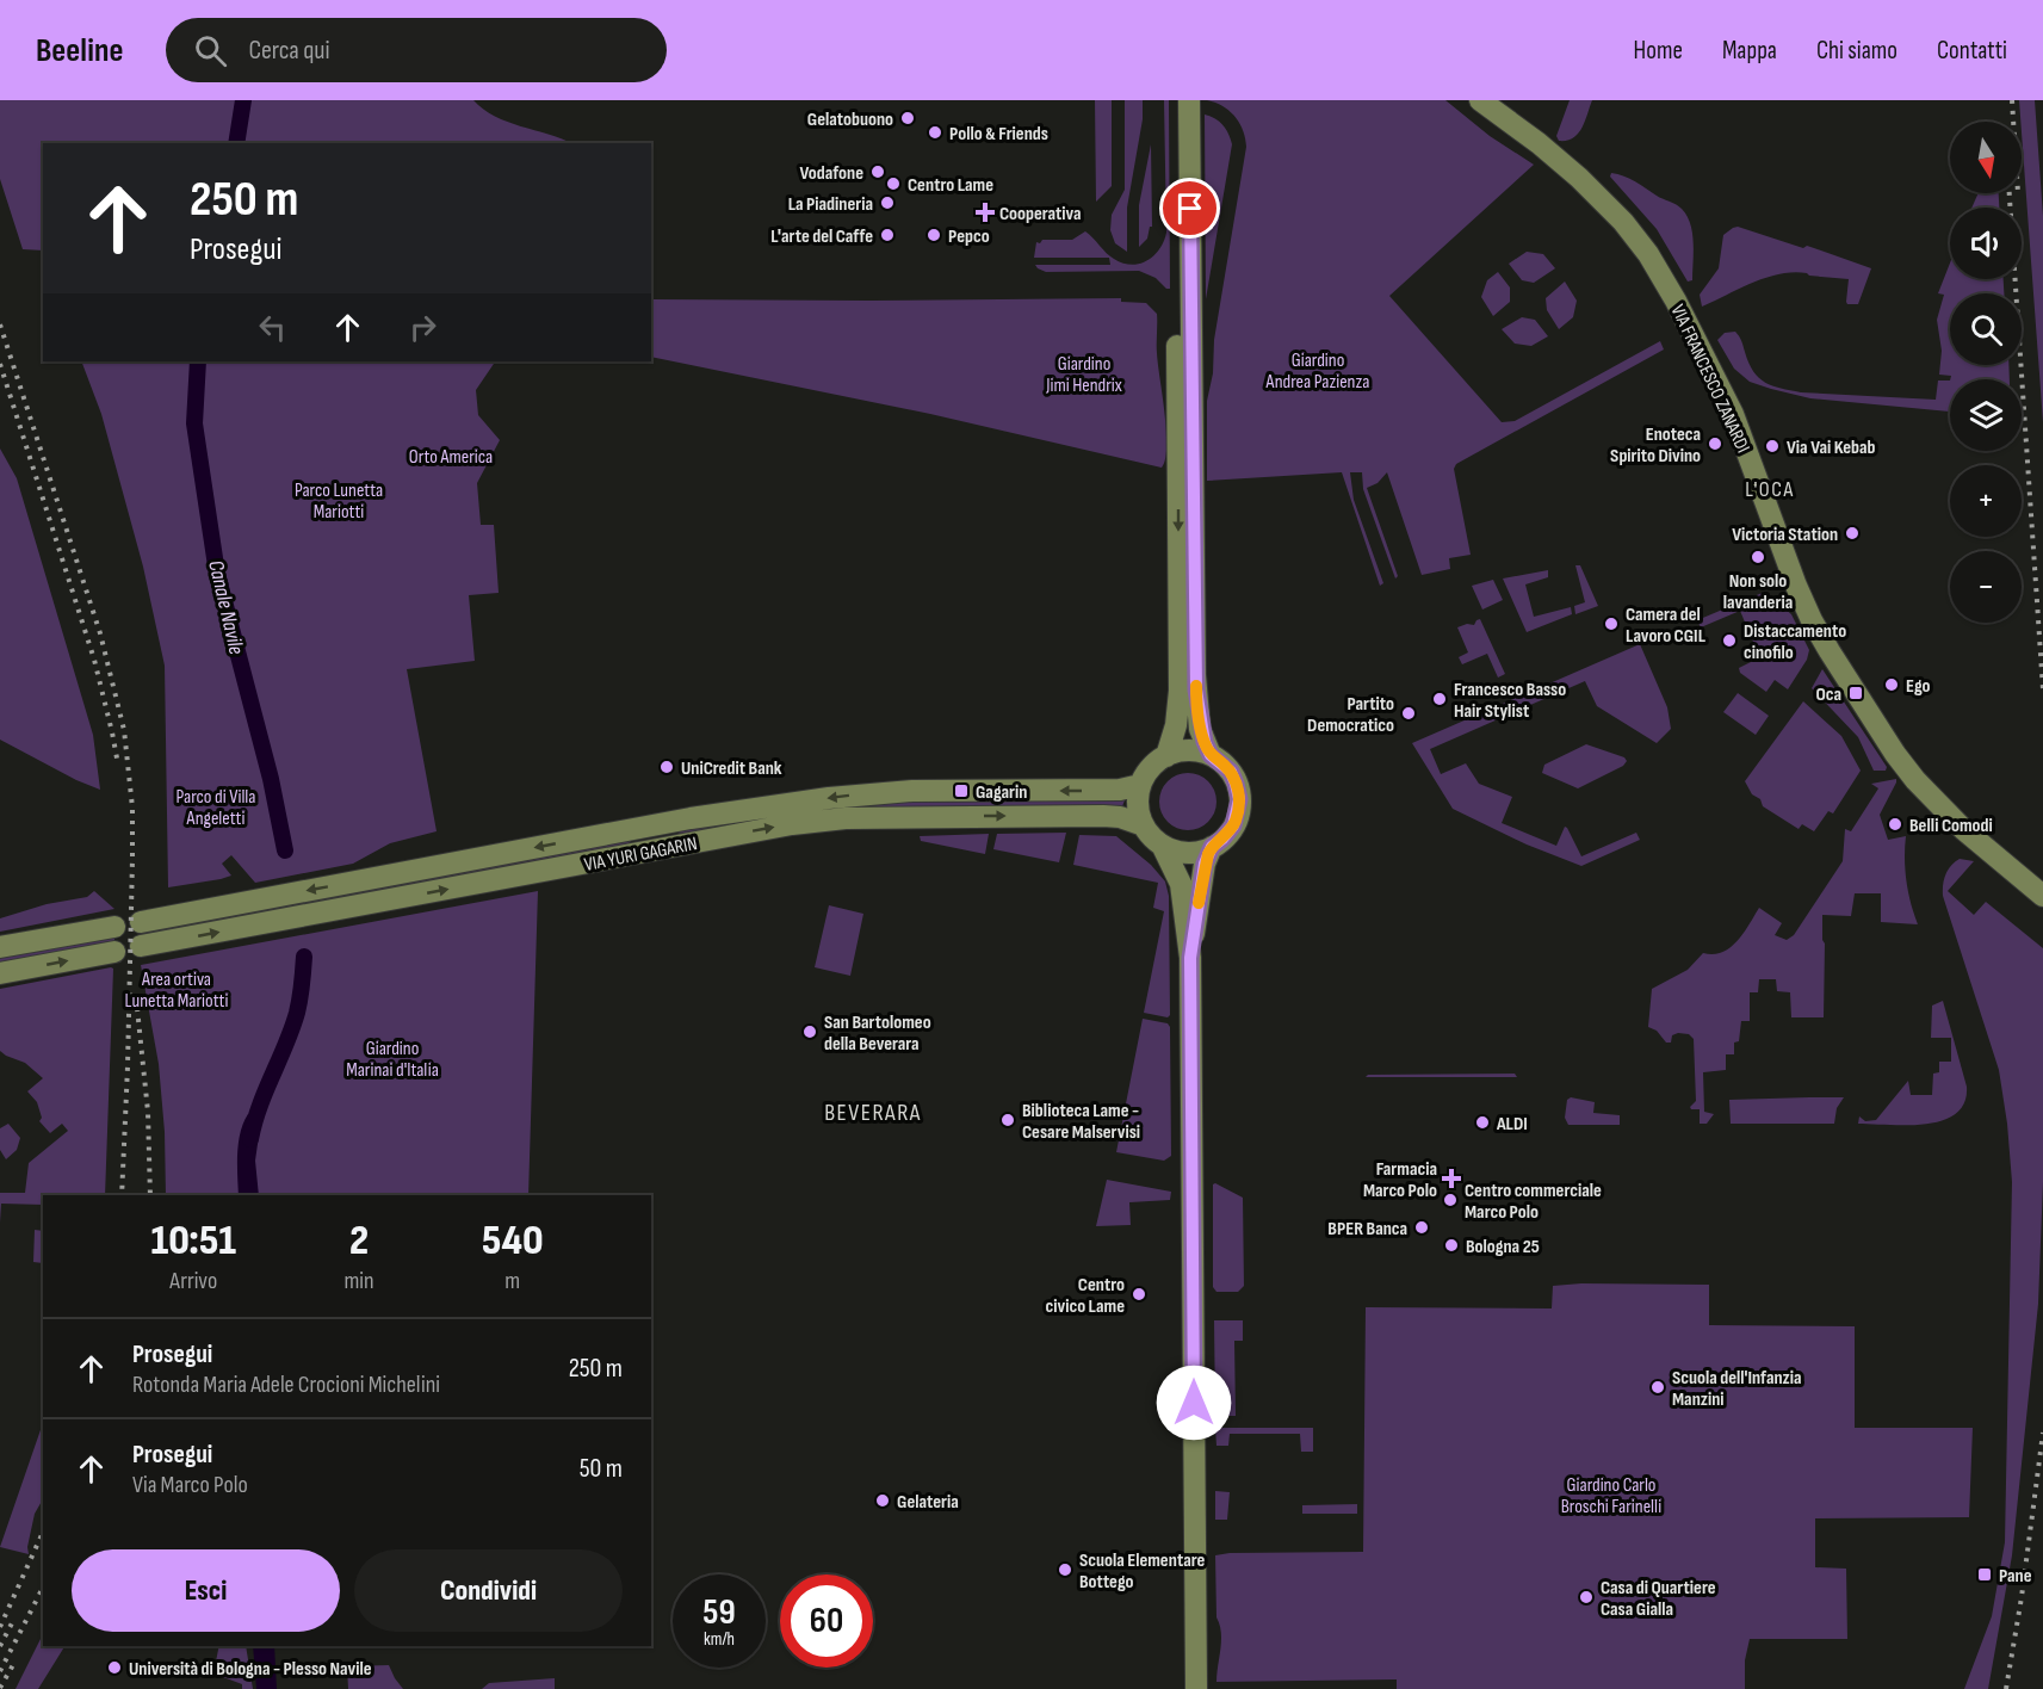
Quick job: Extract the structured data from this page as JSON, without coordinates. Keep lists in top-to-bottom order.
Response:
{
  "streets": {
    "main road": ["VIA FRANCESCO ZANARDI", "VIA YURI GAGARIN"]
  },
  "districts": ["L'OCA", "BEVERARA"],
  "water": ["Canale Navile"],
  "parks": [
    "Giardino Andrea Pazienza",
    "Giardino Jimi Hendrix",
    "Orto America",
    "Parco Lunetta Mariotti",
    "Parco di Villa Angeletti",
    "Area ortiva Lunetta Mariotti",
    "Giardino Marinai d'Italia",
    "Giardino Carlo Broschi Farinelli"
  ],
  "places": {
    "other": [
      "Gelatobuono",
      "Pollo & Friends",
      "Vodafone",
      "Centro Lame",
      "La Piadineria",
      "L'arte del Caffe",
      "Pepco",
      "Enoteca Spirito Divino",
      "Via Vai Kebab",
      "Victoria Station",
      "Non solo lavanderia",
      "Camera del Lavoro CGIL",
      "Distaccamento cinofilo",
      "Ego",
      "Francesco Basso Hair Stylist",
      "Partito Democratico",
      "UniCredit Bank",
      "Belli Comodi",
      "San Bartolomeo della Beverara",
      "Biblioteca Lame - Cesare Malservisi",
      "ALDI",
      "Centro commerciale Marco Polo",
      "BPER Banca",
      "Bologna 25",
      "Centro civico Lame",
      "Scuola dell'Infanzia Manzini",
      "Gelateria",
      "Scuola Elementare Bottego",
      "Casa di Quartiere Casa Gialla",
      "Università di Bologna - Plesso Navile"
    ],
    "health": ["Cooperativa", "Farmacia Marco Polo"],
    "transit": ["Oca", "Gagarin", "Pane"]
  },
  "north": "bottom",
  "page": {
    "header": "Beeline",
    "search": "Cerca qui",
    "nav": [
      "Home",
      "Mappa",
      "Chi siamo",
      "Contatti"
    ],
    "map_buttons": ["+", "−"],
    "turn": ["250 m", "Prosegui"],
    "eta": [
      "10:51",
      "Arrivo",
      "2",
      "min",
      "540",
      "m"
    ],
    "list": [
      {
        "name": "Prosegui",
        "note": "Rotonda Maria Adele Crocioni Michelini",
        "value": "250 m"
      },
      {
        "name": "Prosegui",
        "note": "Via Marco Polo",
        "value": "50 m"
      }
    ],
    "buttons": ["Esci", "Condividi"],
    "speed": "59 km/h",
    "limit": "60"
  }
}
